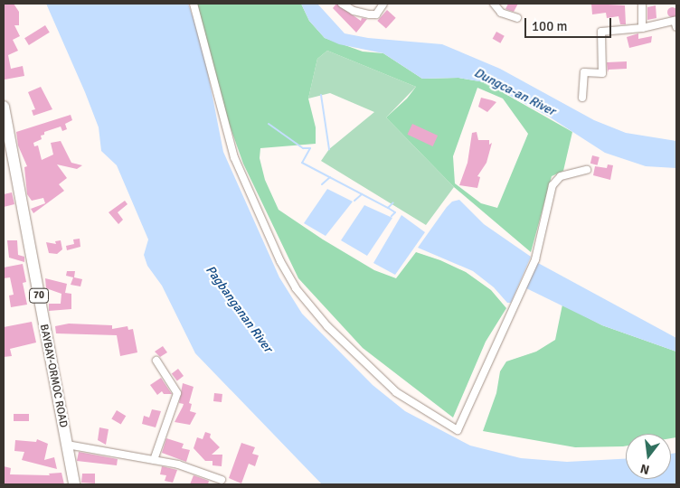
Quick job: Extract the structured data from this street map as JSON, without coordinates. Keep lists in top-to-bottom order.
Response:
{
  "streets": {
    "main road": ["70", "BAYBAY-ORMOC ROAD"]
  },
  "water": ["Dungca-an River", "Pagbanganan River"],
  "scale_bar": "100 m",
  "north": "bottom"
}
